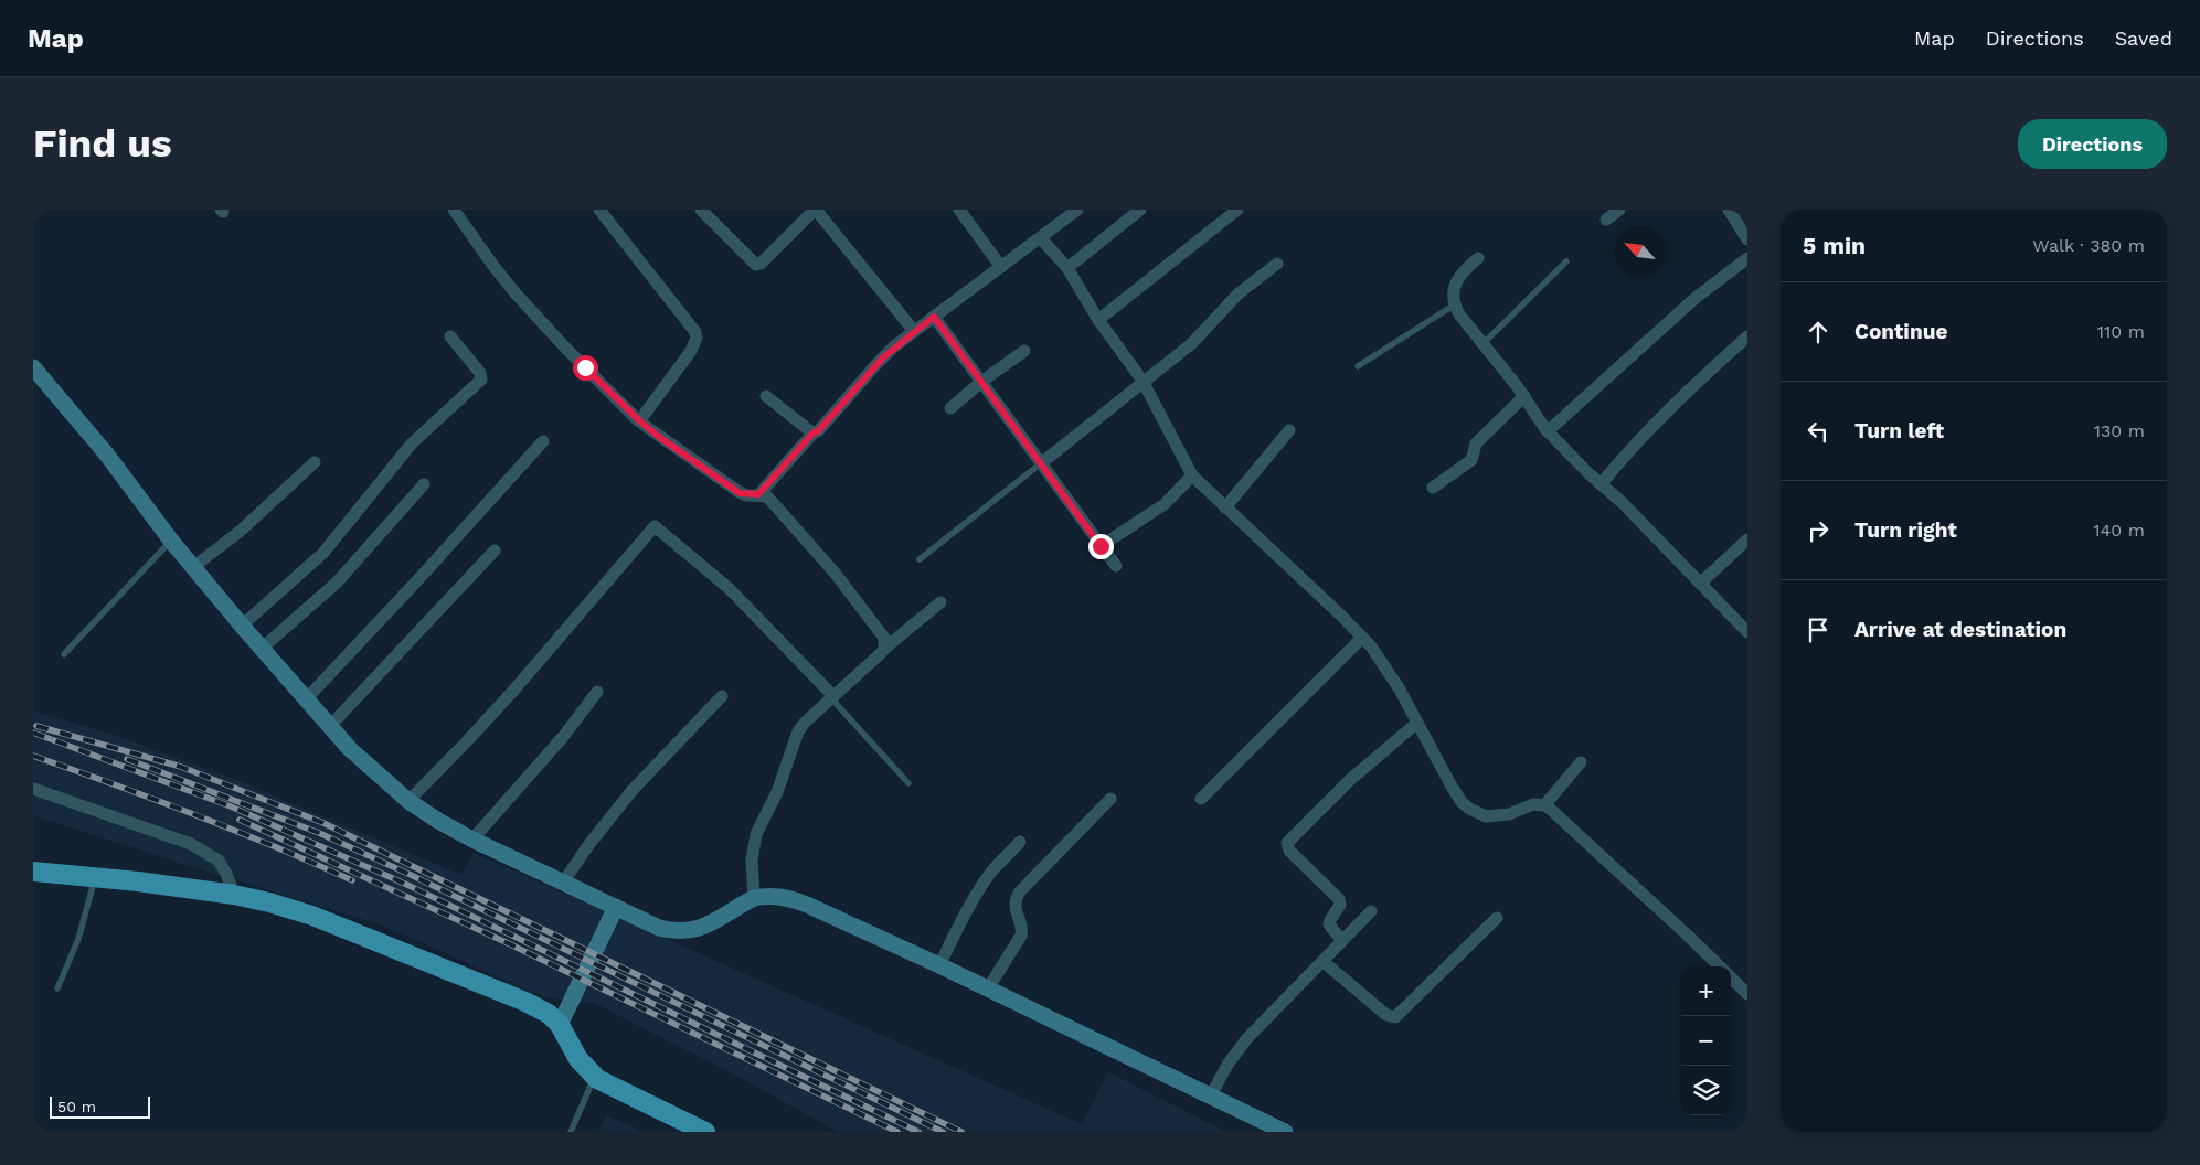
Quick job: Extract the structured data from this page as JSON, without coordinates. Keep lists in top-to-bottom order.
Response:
{
  "scale_bar": "50 m",
  "north": "top left",
  "page": {
    "header": "Map",
    "nav": ["Map", "Directions", "Saved"],
    "buttons": "Directions",
    "title": "Find us",
    "heading": ["5 min", "Walk · 380 m"],
    "list": [
      ["Continue", "110 m"],
      ["Turn left", "130 m"],
      ["Turn right", "140 m"],
      "Arrive at destination"
    ],
    "map_buttons": ["+", "−"],
    "scale": "50 m"
  }
}
